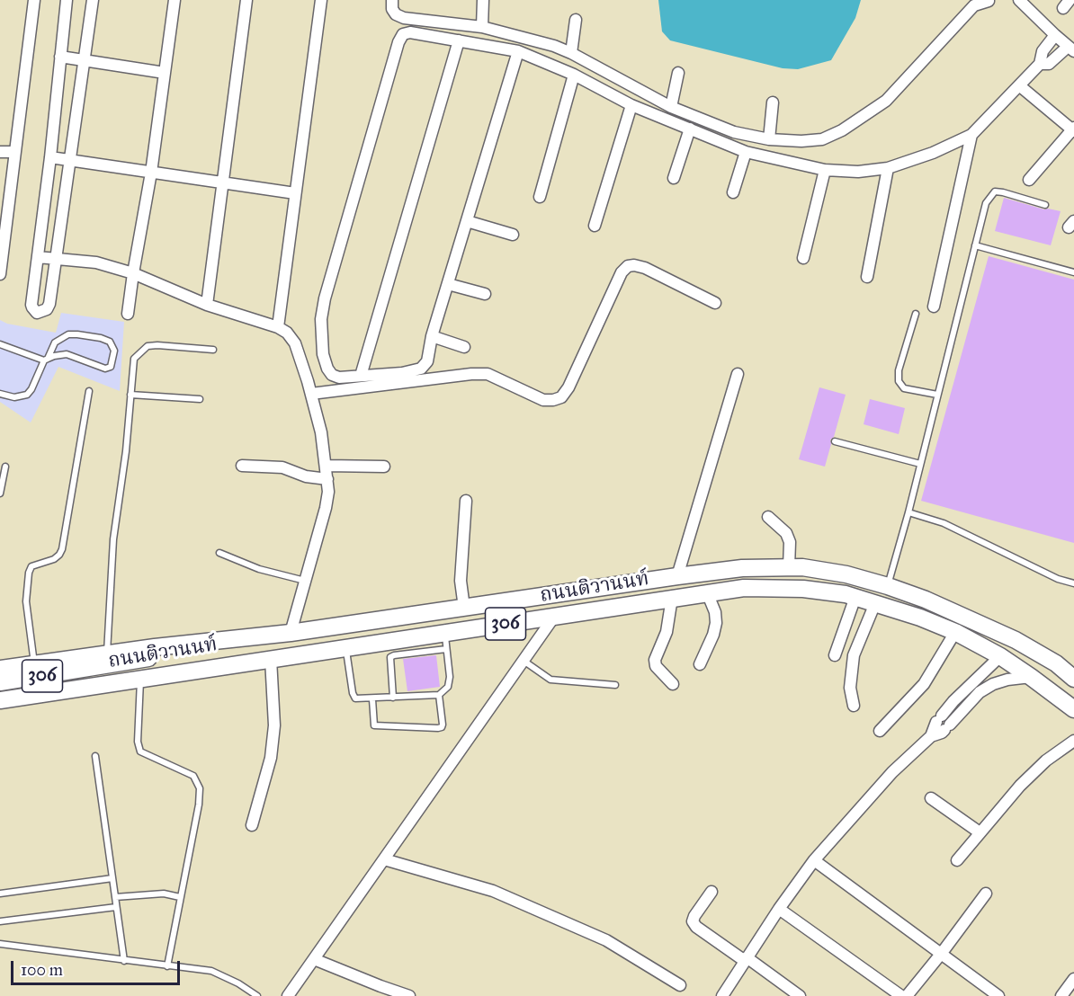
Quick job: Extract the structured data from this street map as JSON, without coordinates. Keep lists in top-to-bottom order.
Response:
{
  "streets": {
    "main road": ["ถนนติวานนท์", "306"]
  },
  "crossings": [
    ["ถนนติวานนท์", "306"]
  ],
  "scale_bar": "100 m"
}
